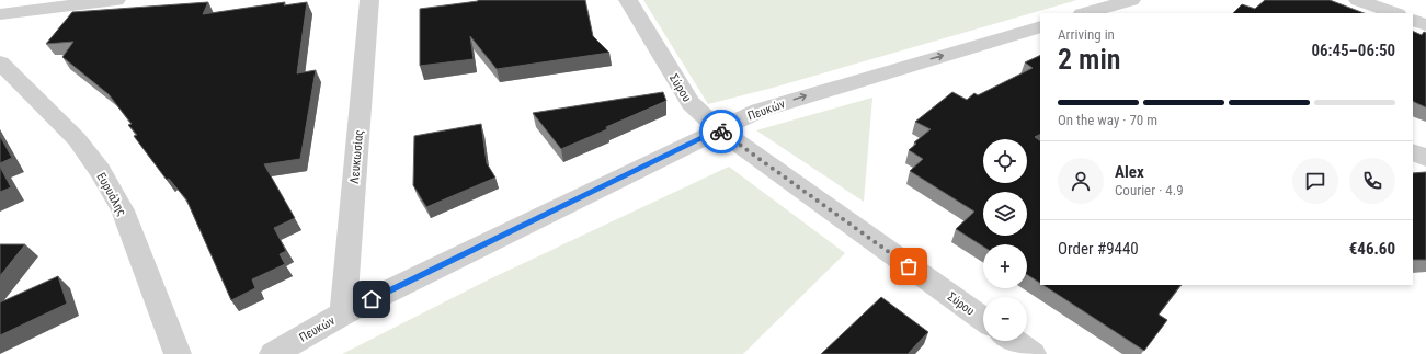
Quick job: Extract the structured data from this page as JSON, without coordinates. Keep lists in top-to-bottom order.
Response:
{
  "streets": {
    "street": [
      "Σύρου",
      "Πευκών",
      "Λευκωσίας",
      "Ευρυάλης"
    ]
  },
  "crossings": [
    ["Σύρου", "Πευκών"],
    ["Πευκών", "Λευκωσίας"]
  ],
  "one_way": ["Πευκών"],
  "page": {
    "heading": ["2 min", "Arriving in", "06:45–06:50"],
    "panel": [
      "Alex",
      "Courier · 4.9",
      "Order #9440",
      "€46.60"
    ],
    "bar": "On the way · 70 m",
    "map_buttons": ["+", "−"]
  }
}
